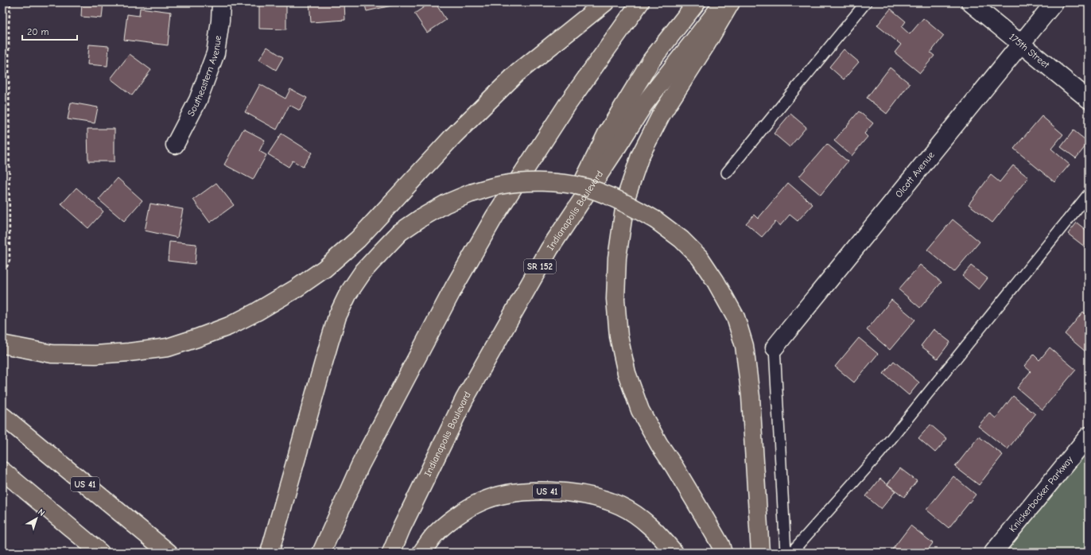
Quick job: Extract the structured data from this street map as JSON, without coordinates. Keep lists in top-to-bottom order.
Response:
{
  "streets": {
    "main road": ["Indianapolis Boulevard", "SR 152", "US 41"],
    "street": [
      "175th Street",
      "Southeastern Avenue",
      "Olcott Avenue",
      "Knickerbocker Parkway"
    ]
  },
  "crossings": [
    ["175th Street", "Olcott Avenue"]
  ],
  "scale_bar": "20 m",
  "north": "top right"
}
